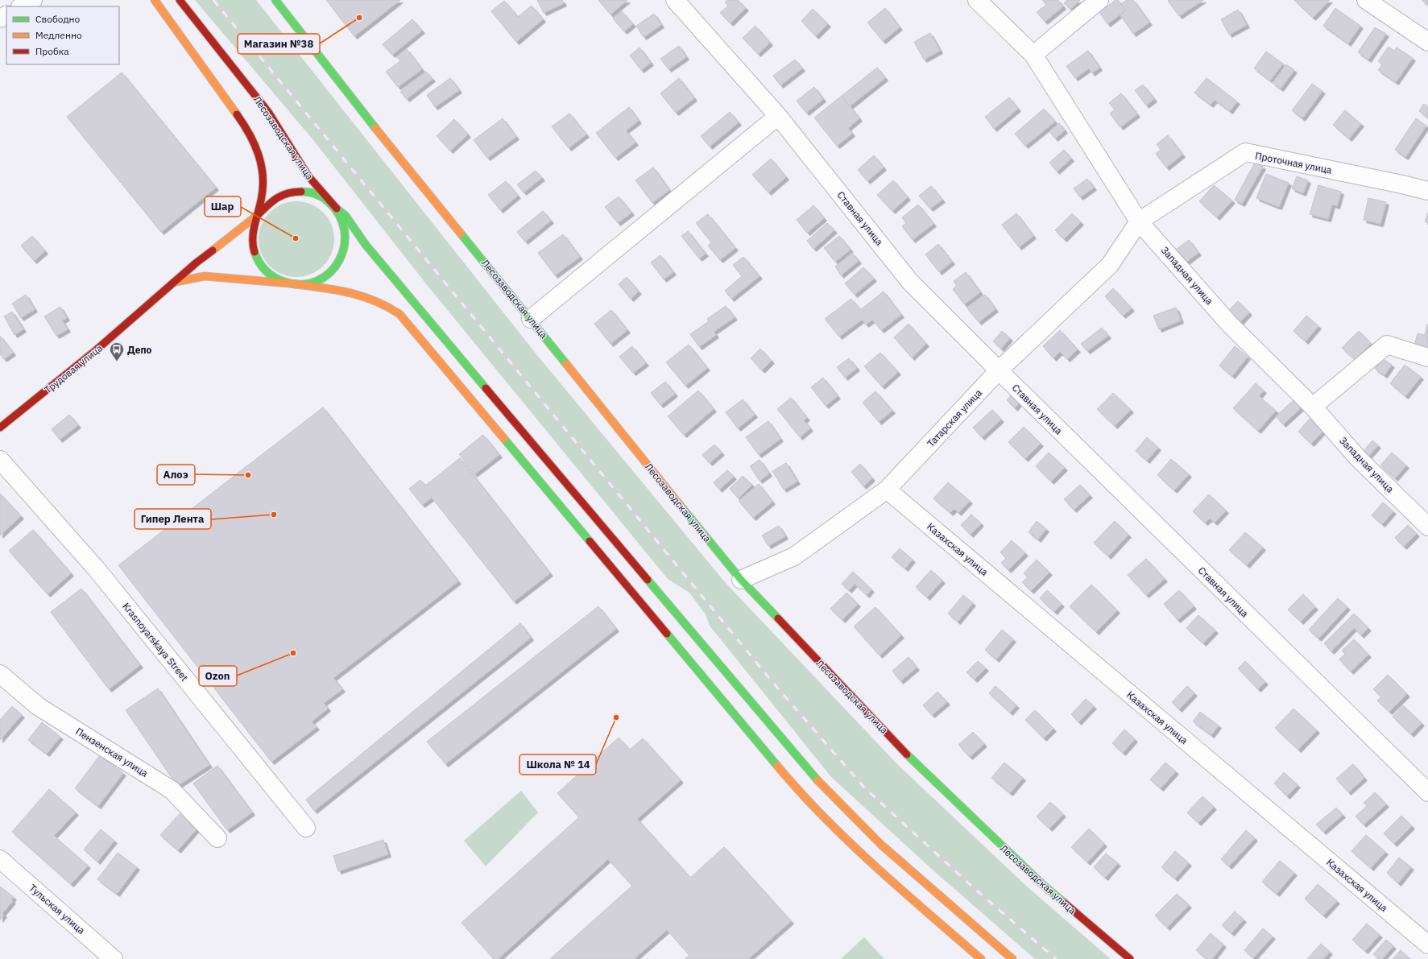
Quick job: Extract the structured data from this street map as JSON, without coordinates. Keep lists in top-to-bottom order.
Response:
{
  "streets": {
    "main road": ["Лесозаводская улица", "Трудовая улица"],
    "street": [
      "Проточная улица",
      "Ставная улица",
      "Западная улица",
      "Татарская улица",
      "Казахская улица",
      "Krasnoyarskaya Street",
      "Пензенская улица",
      "Тульская улица"
    ]
  },
  "crossings": [
    ["Лесозаводская улица", "Трудовая улица"],
    ["Лесозаводская улица", "Татарская улица"],
    ["Проточная улица", "Западная улица"],
    ["Проточная улица", "Татарская улица"],
    ["Ставная улица", "Татарская улица"],
    ["Западная улица", "Татарская улица"],
    ["Татарская улица", "Казахская улица"]
  ],
  "places": {
    "other": [
      "Магазин №38",
      "Шар",
      "Алоэ",
      "Гипер Лента",
      "Ozon",
      "Школа № 14"
    ],
    "bus stop": ["Депо"]
  },
  "legend": ["Свободно", "Медленно", "Пробка"]
}
